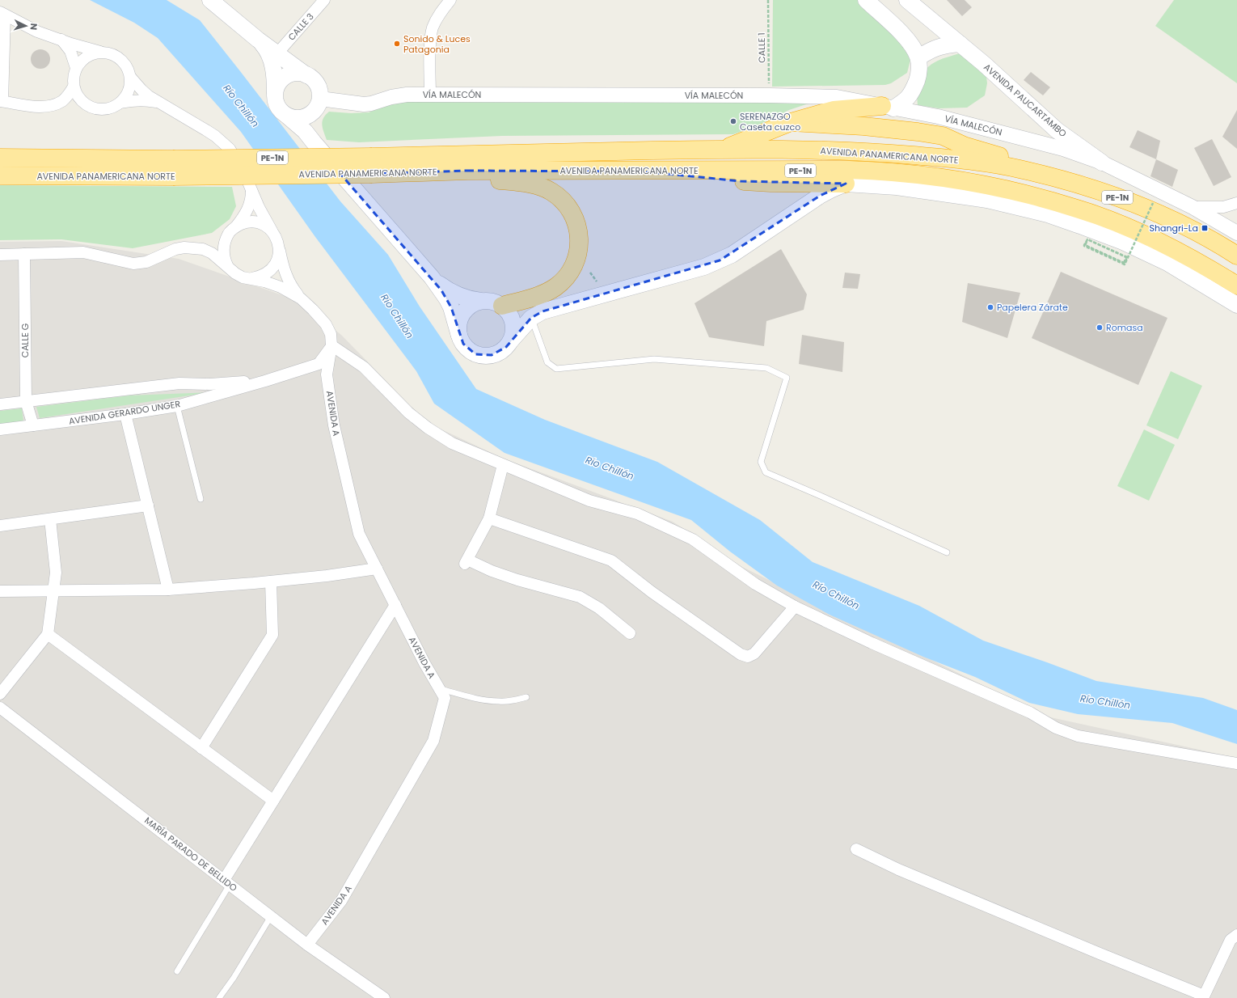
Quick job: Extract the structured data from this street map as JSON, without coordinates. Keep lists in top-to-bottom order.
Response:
{
  "streets": {
    "highway": ["AVENIDA PANAMERICANA NORTE", "PE-1N"],
    "main road": ["AVENIDA PAUCARTAMBO"],
    "street": [
      "CALLE 3",
      "VÍA MALECÓN",
      "CALLE G",
      "AVENIDA GERARDO UNGER",
      "AVENIDA A",
      "MARÍA PARADO DE BELLIDO"
    ],
    "path": ["CALLE 1"]
  },
  "crossings": [
    ["CALLE 1", "VÍA MALECÓN"],
    ["VÍA MALECÓN", "AVENIDA PAUCARTAMBO"],
    ["CALLE G", "AVENIDA GERARDO UNGER"],
    ["AVENIDA GERARDO UNGER", "AVENIDA A"],
    ["AVENIDA A", "MARÍA PARADO DE BELLIDO"]
  ],
  "water": ["Río Chillón"],
  "places": {
    "other": [
      "Sonido & Luces Patagonia",
      "SERENAZGO Caseta cuzco",
      "Papelera Zárate",
      "Romasa"
    ],
    "transit": ["Shangri-La"]
  },
  "north": "right"
}
